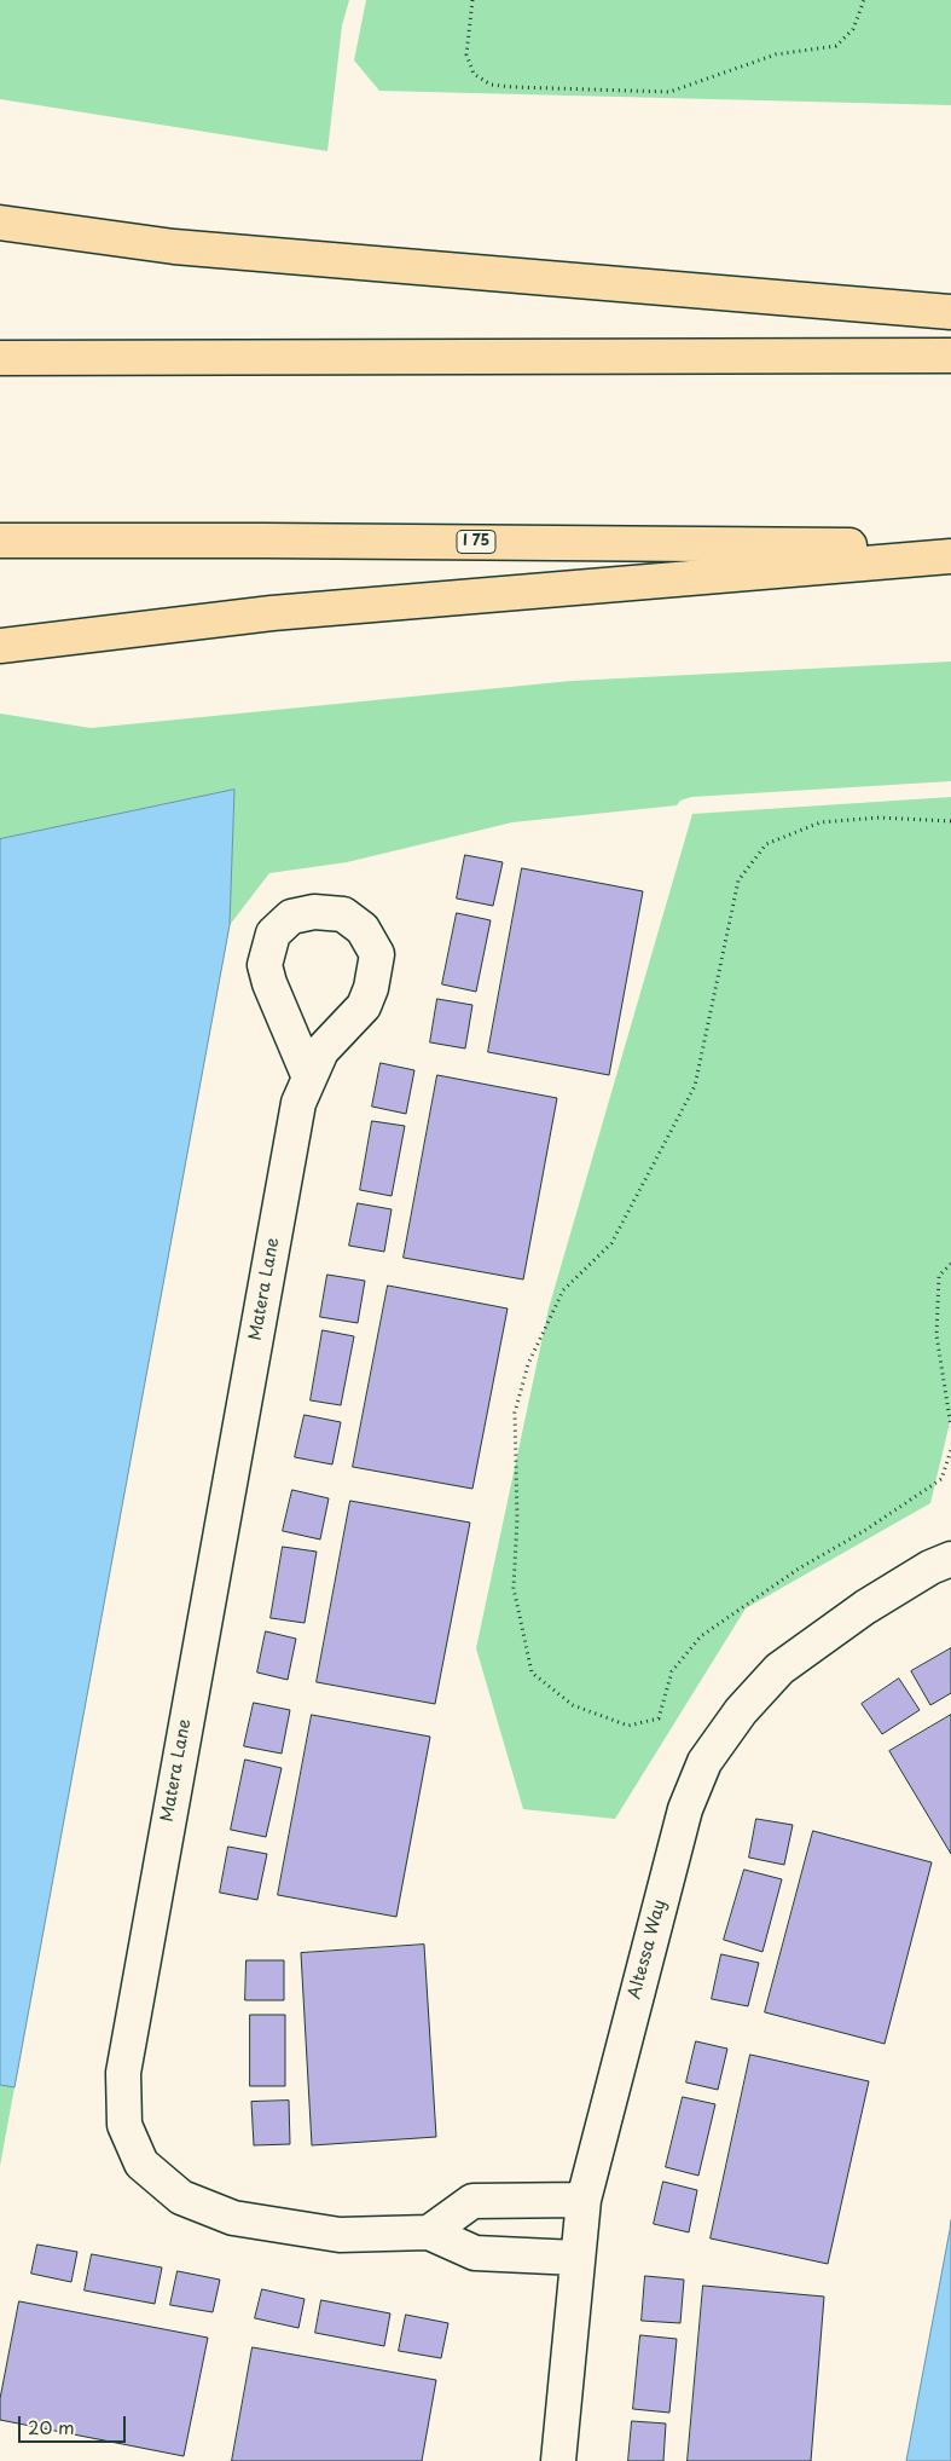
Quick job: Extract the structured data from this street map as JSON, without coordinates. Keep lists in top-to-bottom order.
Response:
{
  "streets": {
    "highway": ["I 75"],
    "street": ["Matera Lane", "Altessa Way"]
  },
  "crossings": [
    ["Matera Lane", "Altessa Way"]
  ],
  "scale_bar": "20 m"
}
